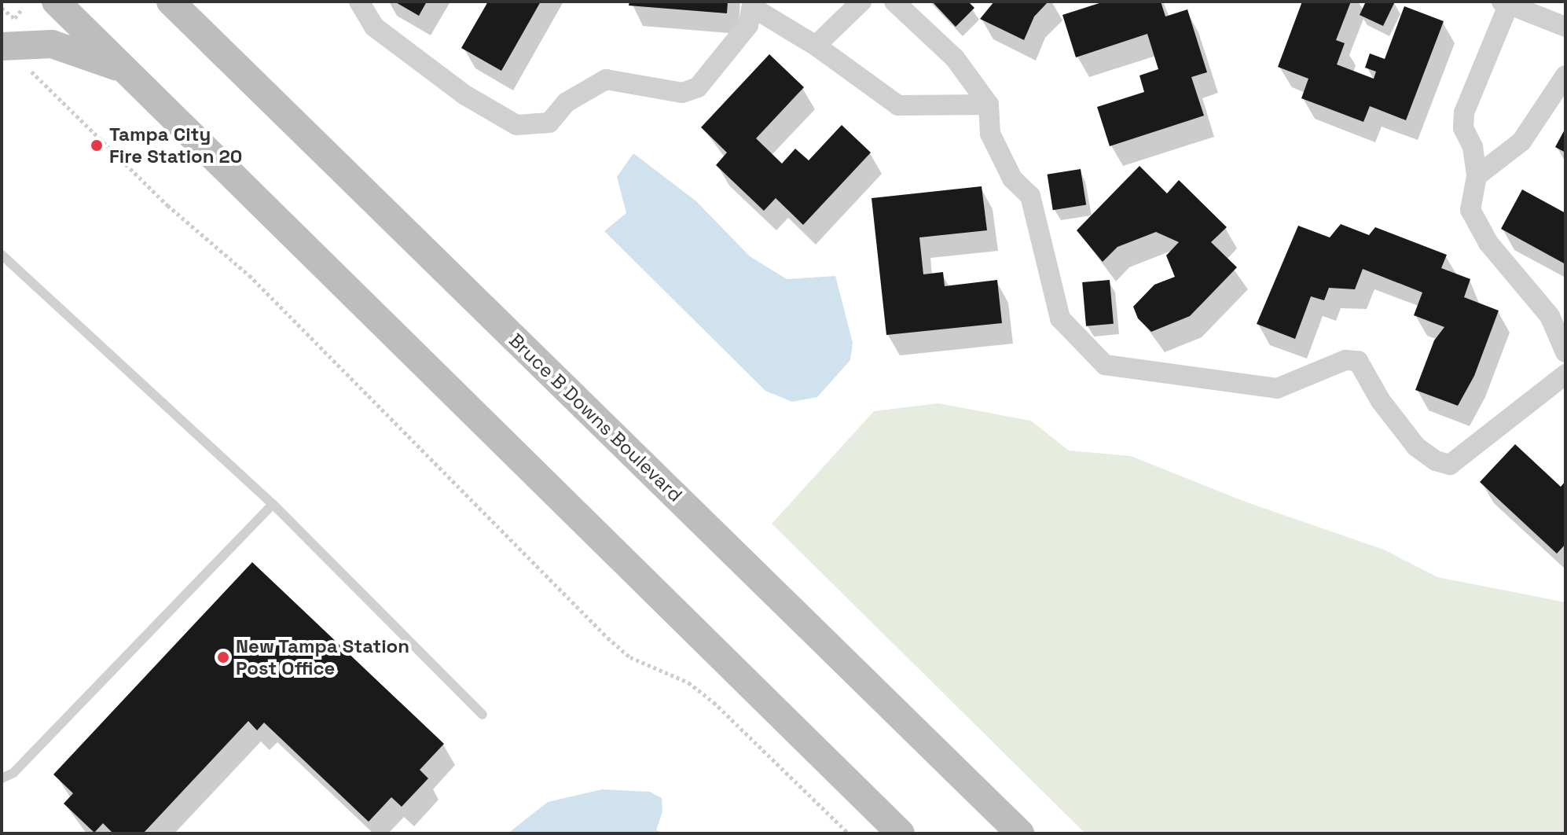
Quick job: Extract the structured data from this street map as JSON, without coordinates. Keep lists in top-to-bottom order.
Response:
{
  "streets": {
    "main road": ["Bruce B Downs Boulevard"]
  },
  "places": ["Tampa City Fire Station 20", "New Tampa Station Post Office"]
}
